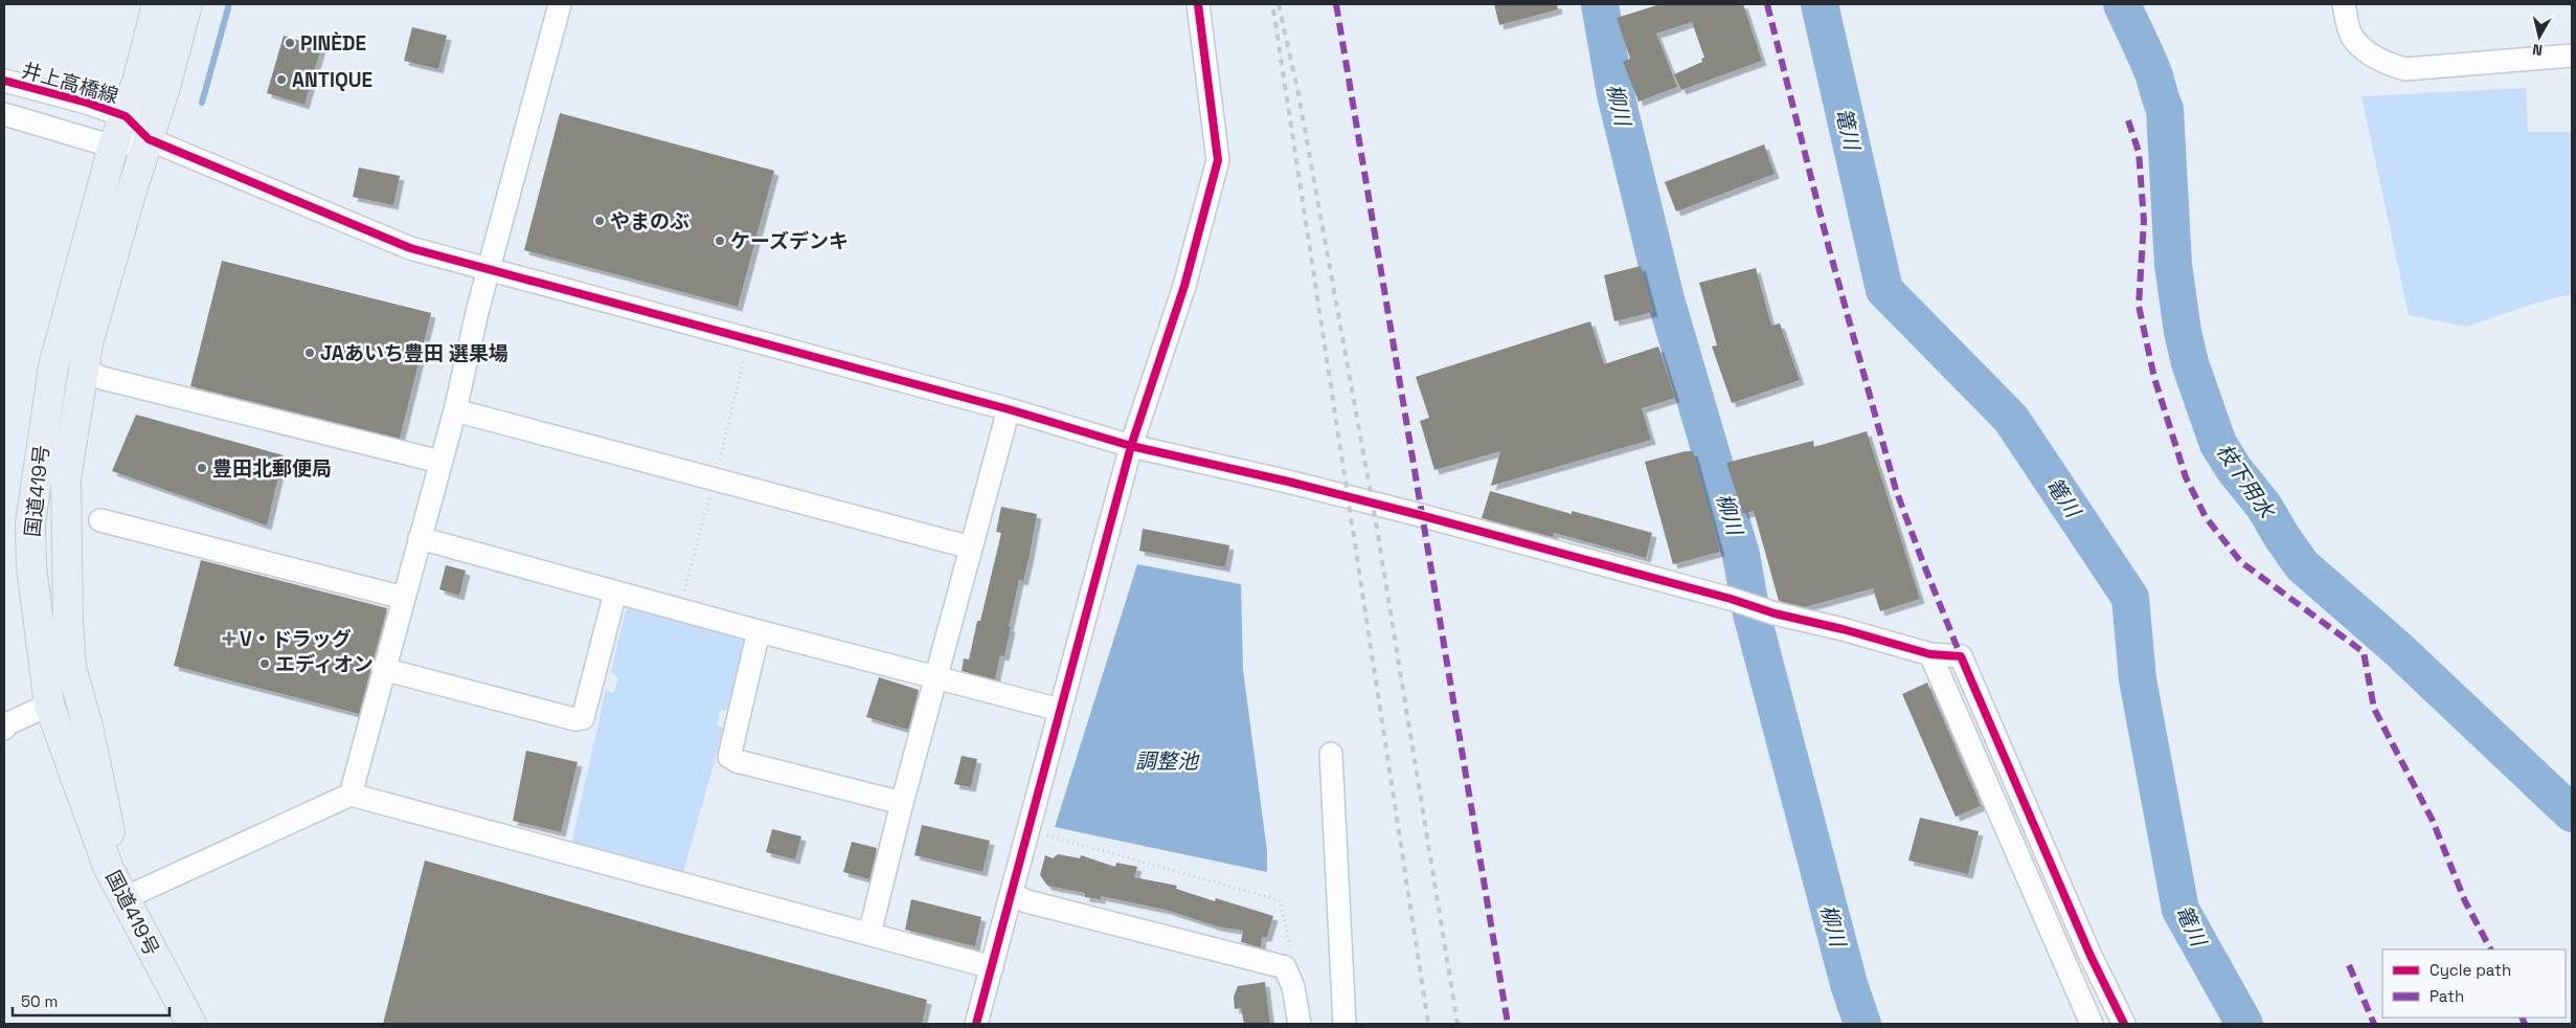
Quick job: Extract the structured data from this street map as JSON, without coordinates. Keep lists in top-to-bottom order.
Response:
{
  "streets": {
    "highway": ["国道419号"],
    "street": ["井上高橋線"]
  },
  "crossings": [
    ["井上高橋線", "国道419号"]
  ],
  "water": [
    "柳川",
    "篭川",
    "枝下用水",
    "調整池"
  ],
  "places": {
    "other": [
      "PINÈDE",
      "ANTIQUE",
      "やまのぶ",
      "ケーズデンキ",
      "JAあいち豊田 選果場",
      "豊田北郵便局",
      "エディオン"
    ],
    "health": ["V・ドラッグ"]
  },
  "legend": ["Cycle path", "Path"],
  "scale_bar": "50 m",
  "north": "bottom"
}
